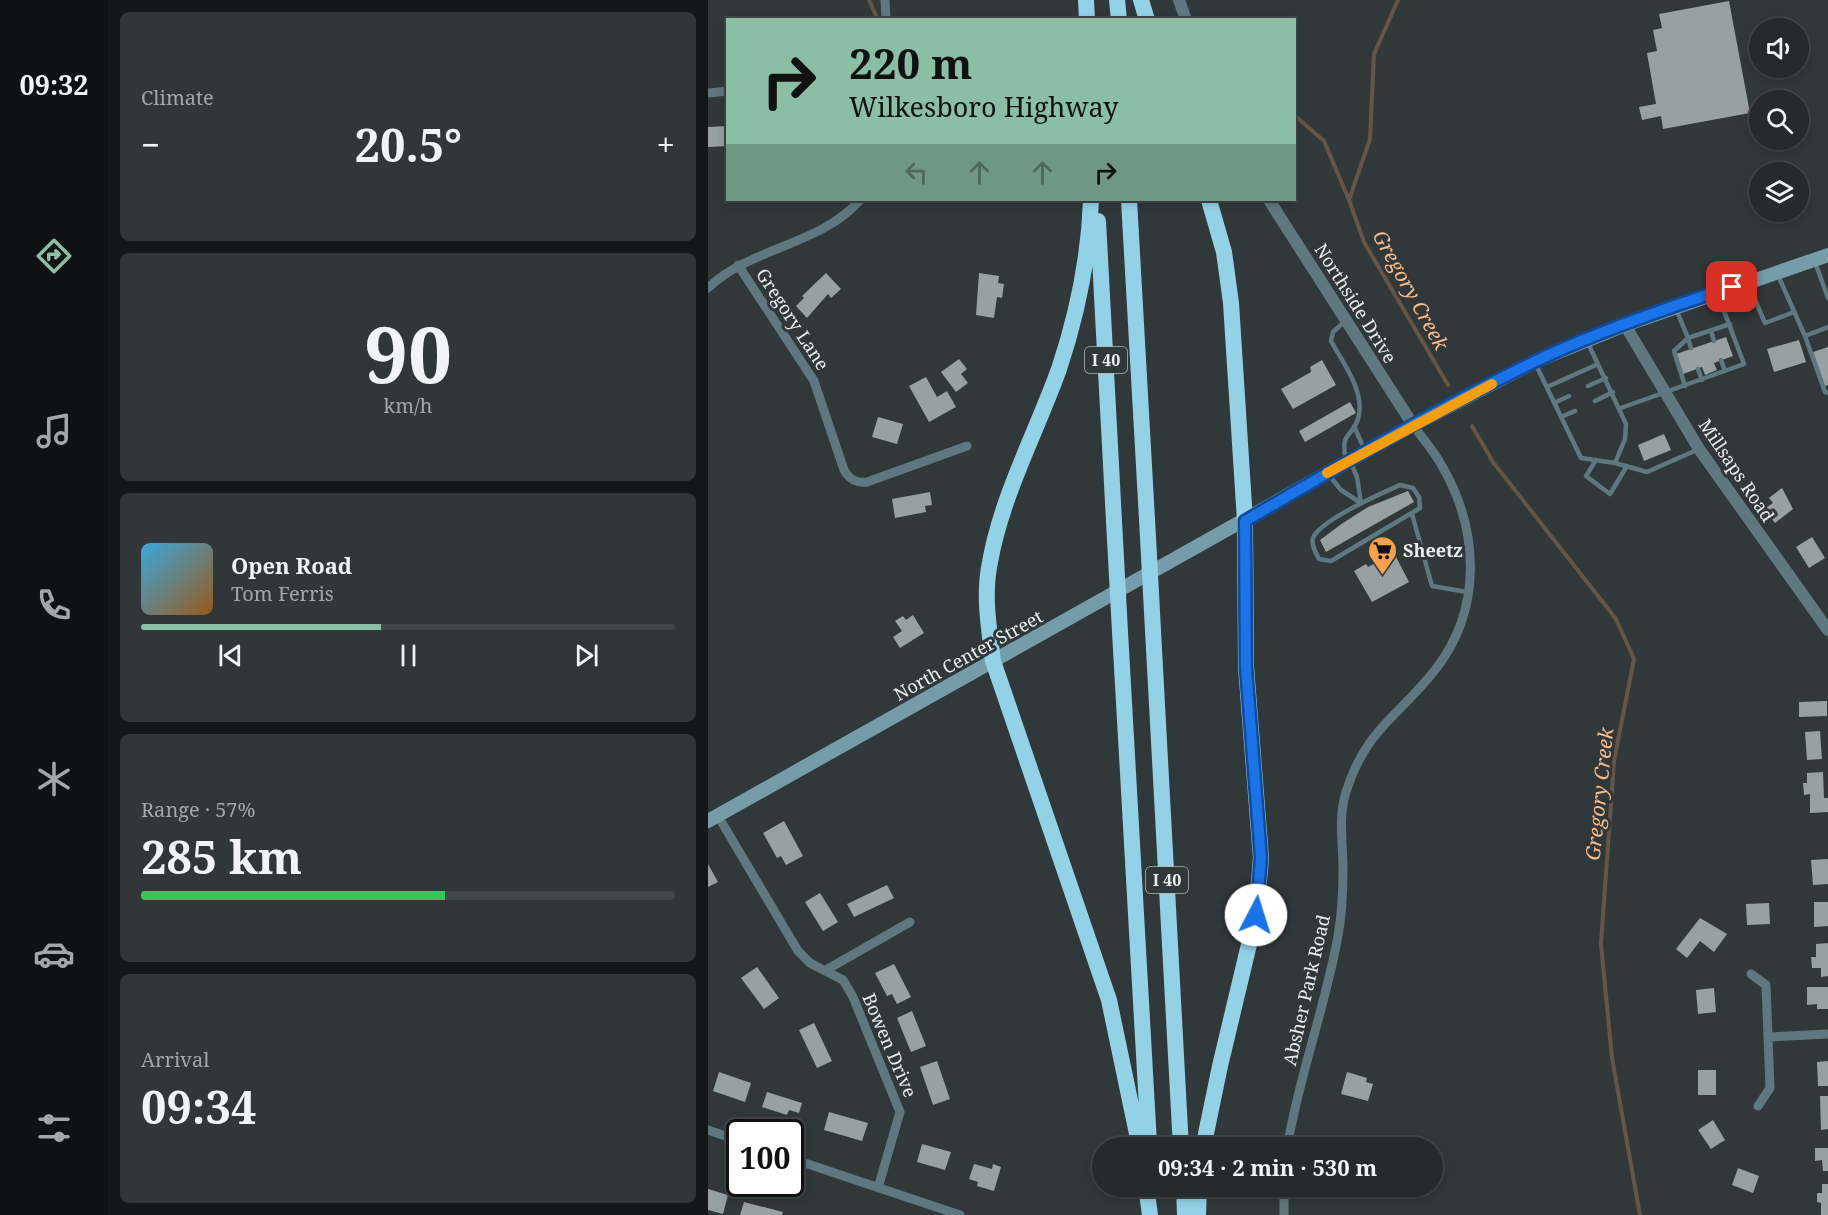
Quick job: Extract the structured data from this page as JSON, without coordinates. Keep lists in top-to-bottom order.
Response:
{
  "streets": {
    "highway": ["I 40"],
    "main road": ["North Center Street"],
    "street": [
      "Northside Drive",
      "Gregory Lane",
      "Millsaps Road",
      "Absher Park Road",
      "Bowen Drive"
    ]
  },
  "crossings": [
    ["Northside Drive", "North Center Street"],
    ["Northside Drive", "Absher Park Road"],
    ["Millsaps Road", "North Center Street"],
    ["North Center Street", "Absher Park Road"],
    ["North Center Street", "Bowen Drive"]
  ],
  "water": ["Gregory Creek"],
  "places": {
    "supermarket": ["Sheetz"]
  },
  "page": {
    "tabs": "09:32",
    "tile": [
      "Climate",
      ["90", "km/h"],
      ["Range · 57%", "285 km"],
      ["Arrival", "09:34"]
    ],
    "turn": ["220 m", "Wilkesboro Highway"],
    "heat": ["−", "20.5°", "+"],
    "song": ["Open Road", "Tom Ferris"],
    "limit": "100",
    "trip": "09:34 · 2 min · 530 m"
  }
}
